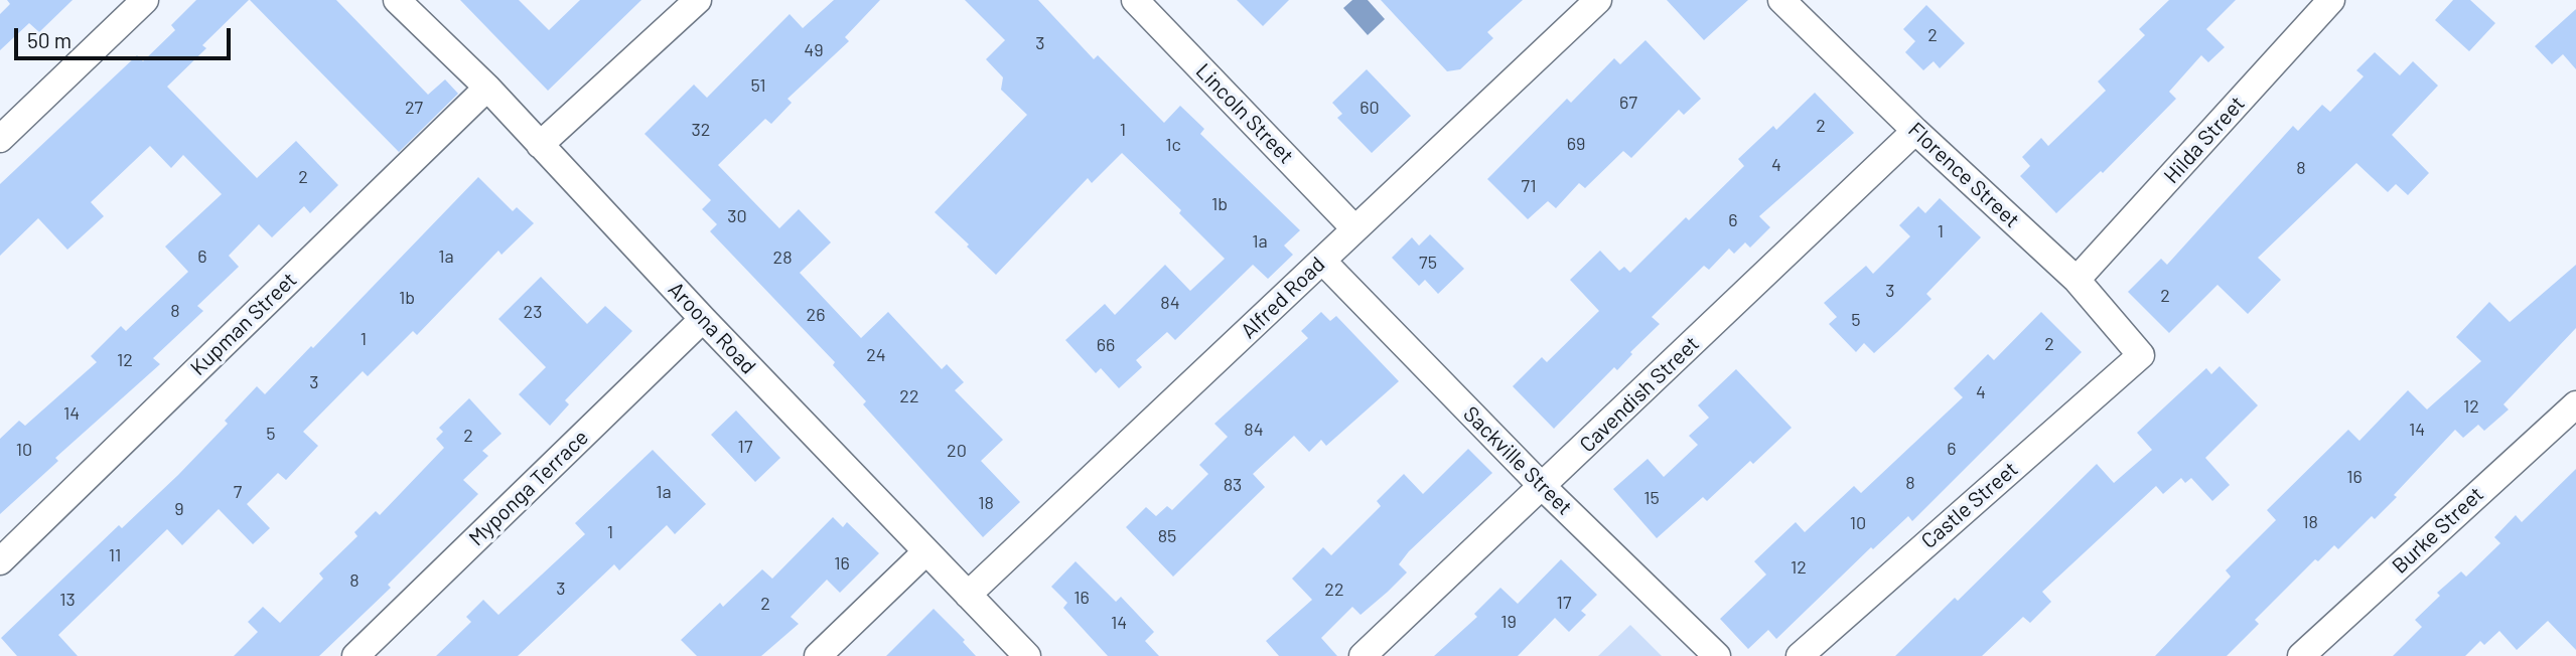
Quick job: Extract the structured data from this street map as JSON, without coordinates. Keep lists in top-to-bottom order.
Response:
{
  "streets": {
    "street": [
      "Lincoln Street",
      "Hilda Street",
      "Florence Street",
      "Alfred Road",
      "Kupman Street",
      "Aroona Road",
      "Cavendish Street",
      "Sackville Street",
      "Myponga Terrace",
      "Castle Street",
      "Burke Street"
    ]
  },
  "crossings": [
    ["Lincoln Street", "Alfred Road"],
    ["Hilda Street", "Florence Street"],
    ["Florence Street", "Cavendish Street"],
    ["Florence Street", "Castle Street"],
    ["Alfred Road", "Aroona Road"],
    ["Alfred Road", "Sackville Street"],
    ["Kupman Street", "Aroona Road"],
    ["Aroona Road", "Myponga Terrace"],
    ["Cavendish Street", "Sackville Street"]
  ],
  "house_numbers": [
    "2",
    "3",
    "49",
    "51",
    "67",
    "27",
    "60",
    "2",
    "32",
    "1",
    "69",
    "1c",
    "4",
    "8",
    "2",
    "71",
    "1b",
    "30",
    "6",
    "1",
    "1a",
    "6",
    "1a",
    "28",
    "75",
    "3",
    "2",
    "1b",
    "84",
    "8",
    "23",
    "26",
    "5",
    "1",
    "2",
    "66",
    "24",
    "12",
    "3",
    "4",
    "22",
    "12",
    "14",
    "84",
    "14",
    "5",
    "2",
    "17",
    "6",
    "10",
    "20",
    "16",
    "8",
    "83",
    "7",
    "1a",
    "15",
    "18",
    "9",
    "18",
    "10",
    "1",
    "85",
    "11",
    "16",
    "12",
    "8",
    "3",
    "22",
    "16",
    "13",
    "17",
    "2",
    "19",
    "14"
  ],
  "scale_bar": "50 m"
}
